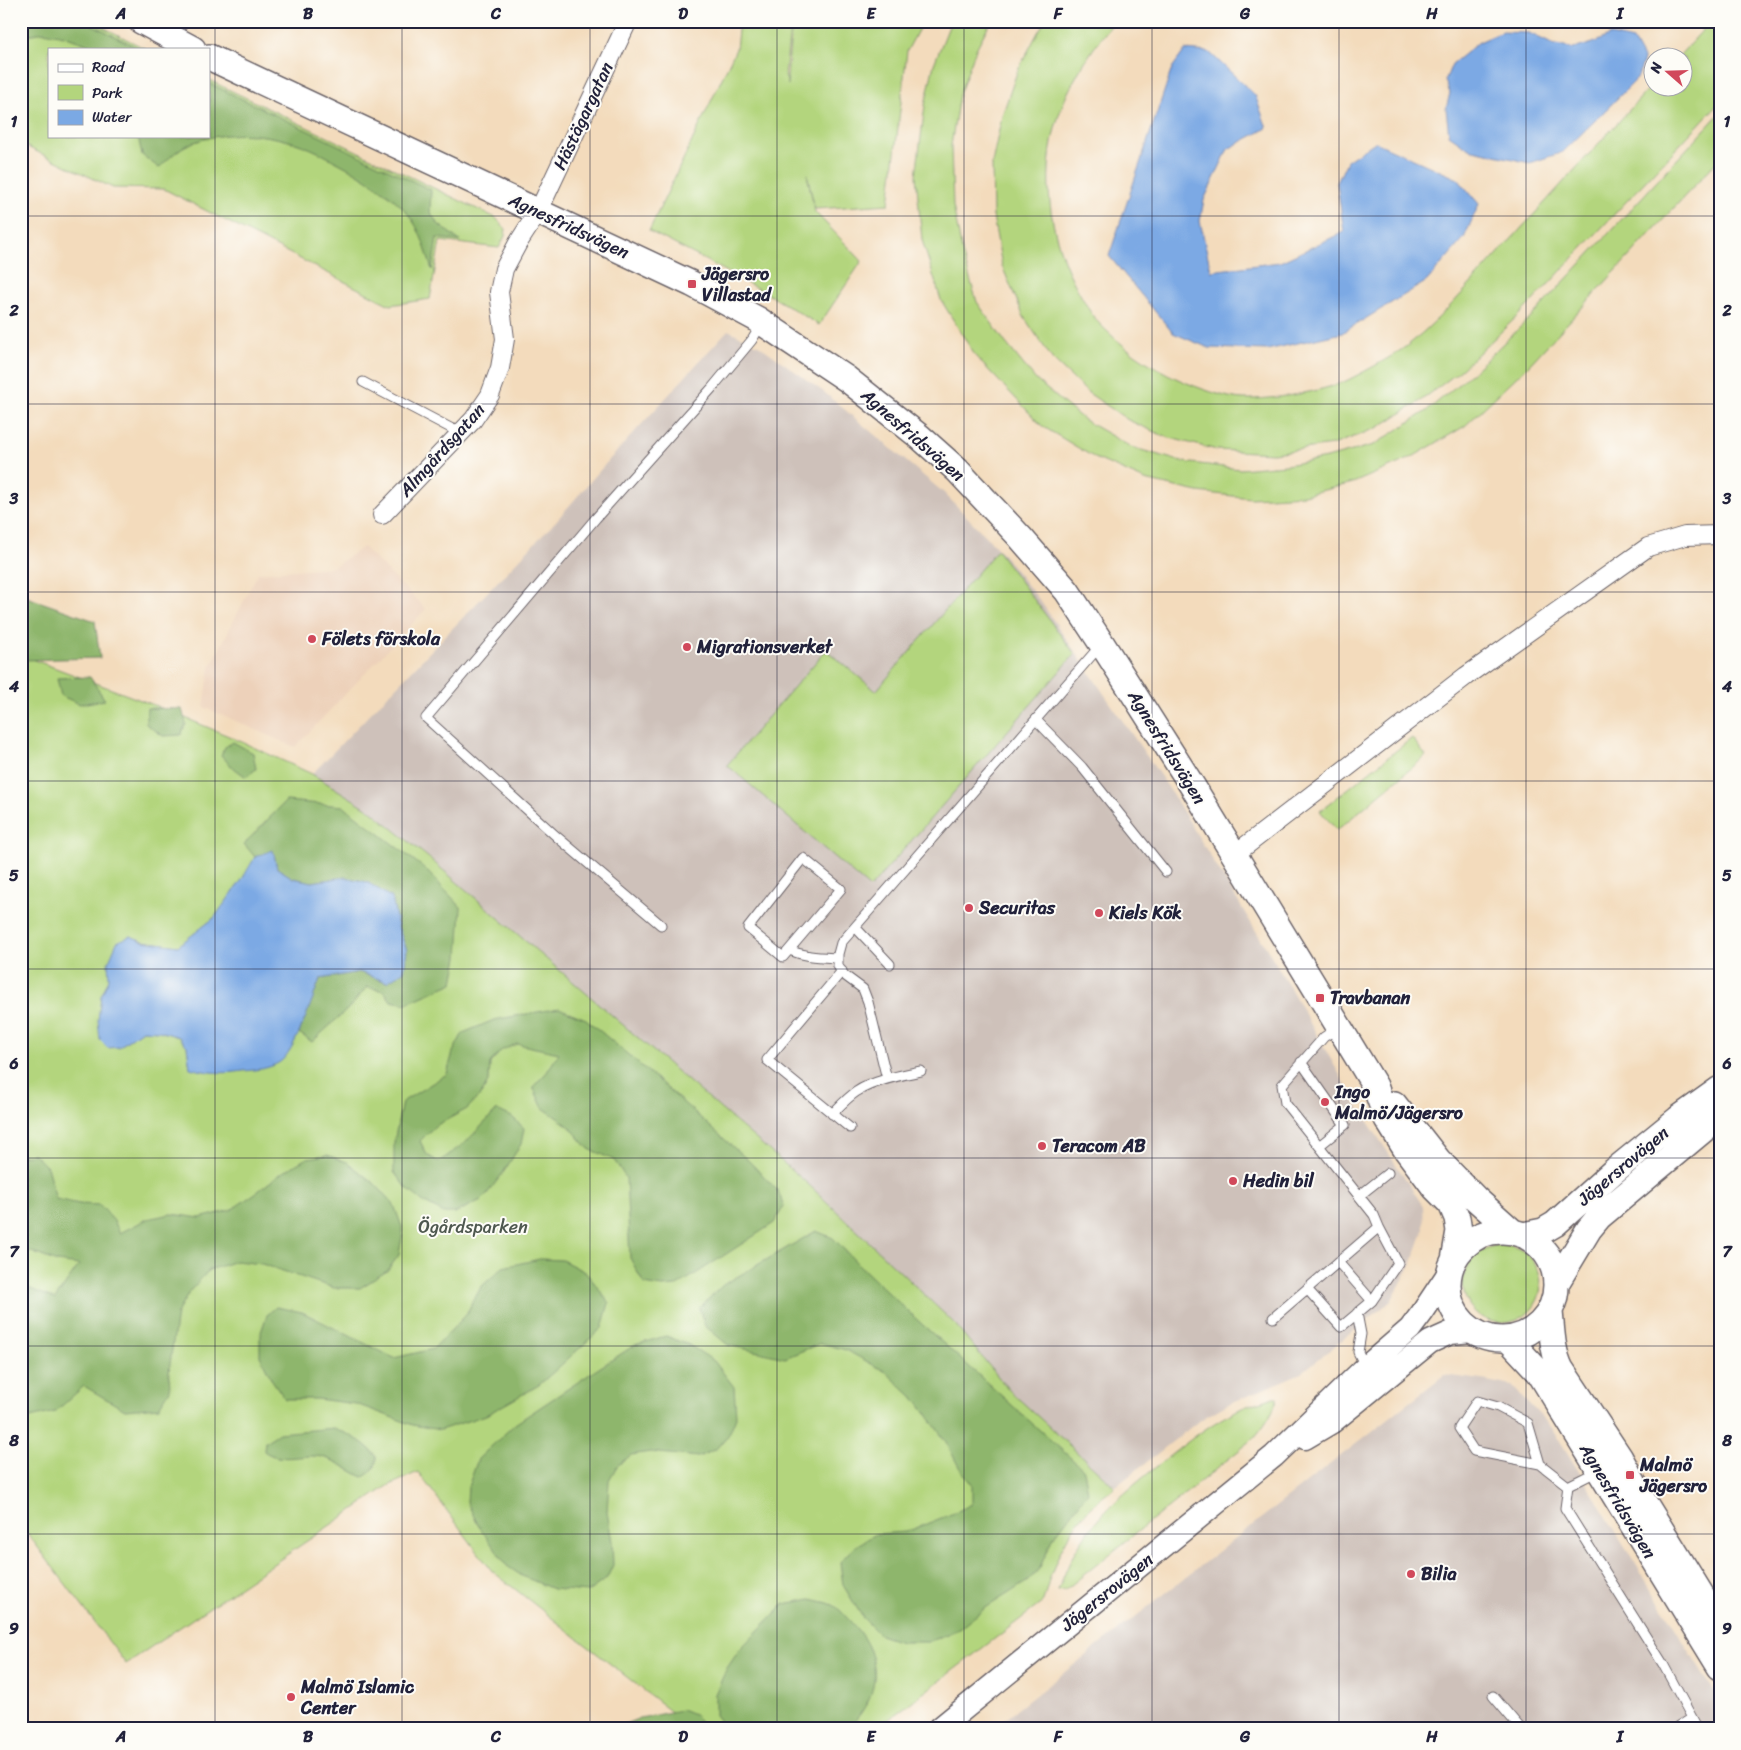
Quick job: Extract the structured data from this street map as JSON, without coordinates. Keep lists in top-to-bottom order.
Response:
{
  "streets": {
    "main road": ["Agnesfridsvägen", "Jägersrovägen"],
    "street": ["Hästägargatan", "Almgårdsgatan"]
  },
  "crossings": [
    ["Hästägargatan", "Agnesfridsvägen"],
    ["Hästägargatan", "Almgårdsgatan"],
    ["Agnesfridsvägen", "Almgårdsgatan"],
    ["Agnesfridsvägen", "Jägersrovägen"]
  ],
  "parks": ["Ögårdsparken"],
  "places": {
    "transit": ["Jägersro Villastad", "Travbanan", "Malmö Jägersro"],
    "other": [
      "Fölets förskola",
      "Migrationsverket",
      "Securitas",
      "Kiels Kök",
      "Ingo Malmö/Jägersro",
      "Teracom AB",
      "Hedin bil",
      "Bilia",
      "Malmö Islamic Center"
    ]
  },
  "legend": ["Road", "Park", "Water"],
  "north": "left",
  "grid": {
    "columns": [
      "A",
      "B",
      "C",
      "D",
      "E",
      "F",
      "G",
      "H",
      "I"
    ],
    "rows": [
      "1",
      "2",
      "3",
      "4",
      "5",
      "6",
      "7",
      "8",
      "9"
    ]
  }
}
